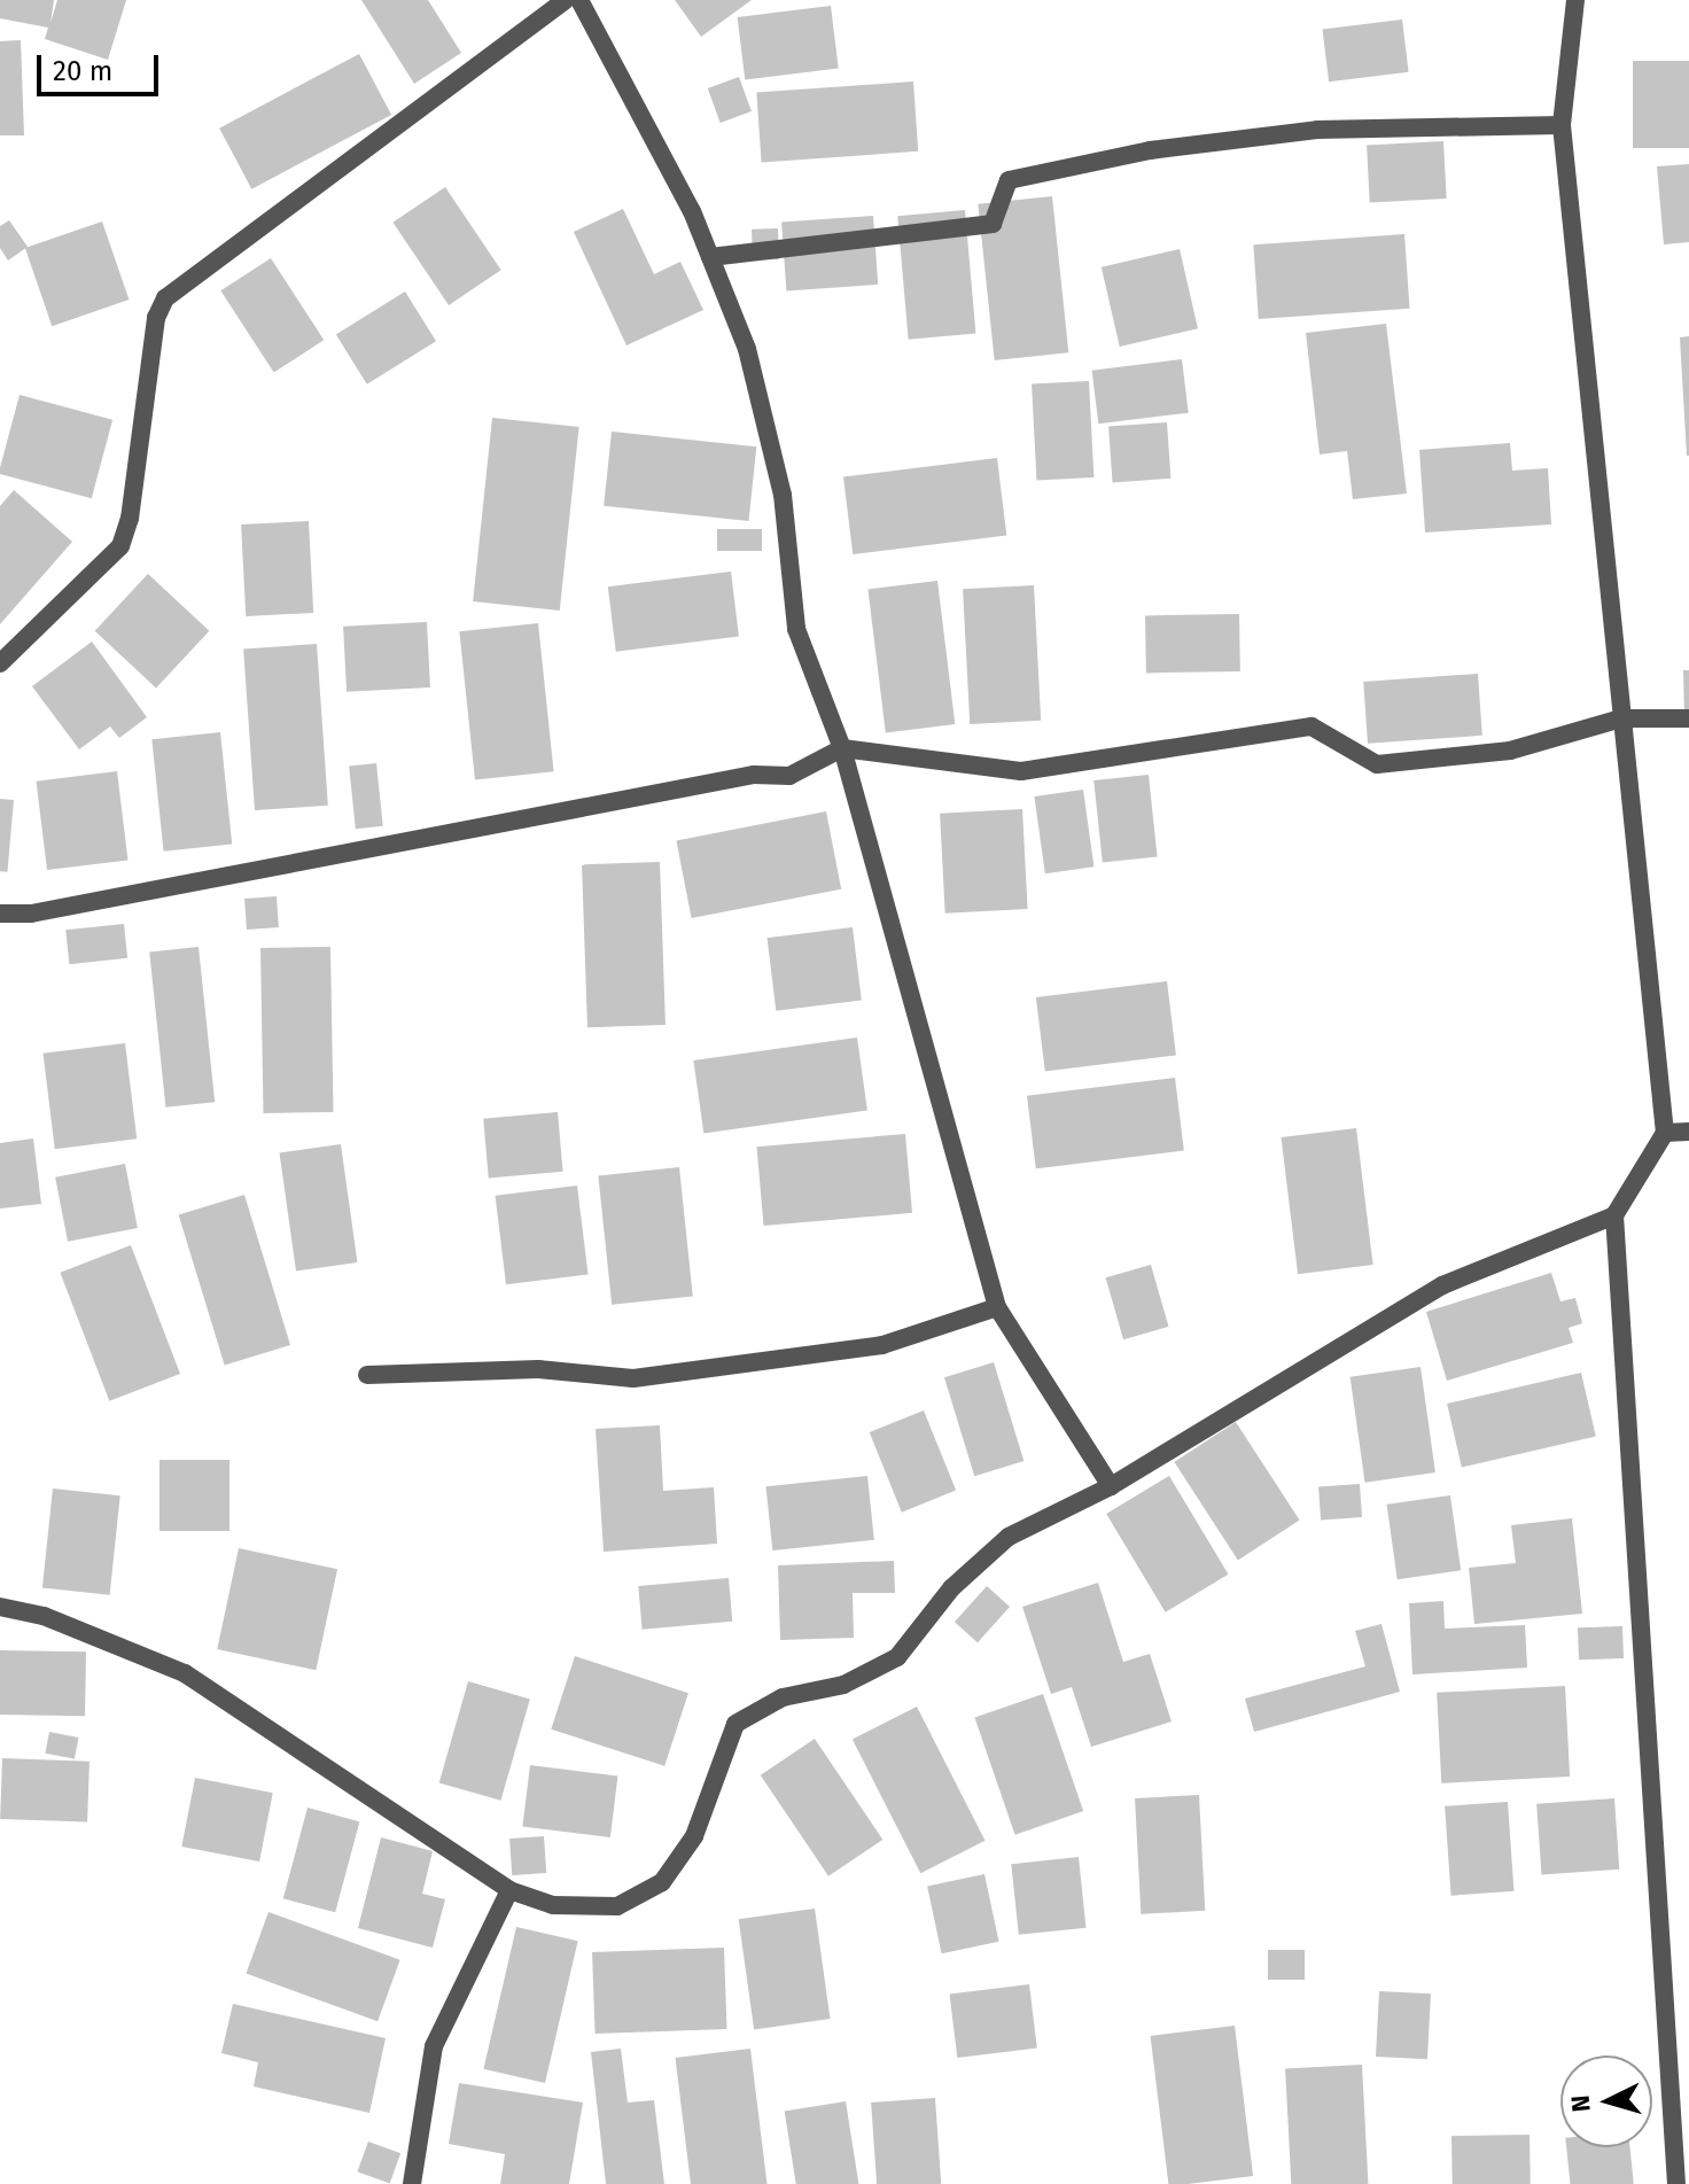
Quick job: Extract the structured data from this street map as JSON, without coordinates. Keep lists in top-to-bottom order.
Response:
{
  "scale_bar": "20 m",
  "north": "left"
}
